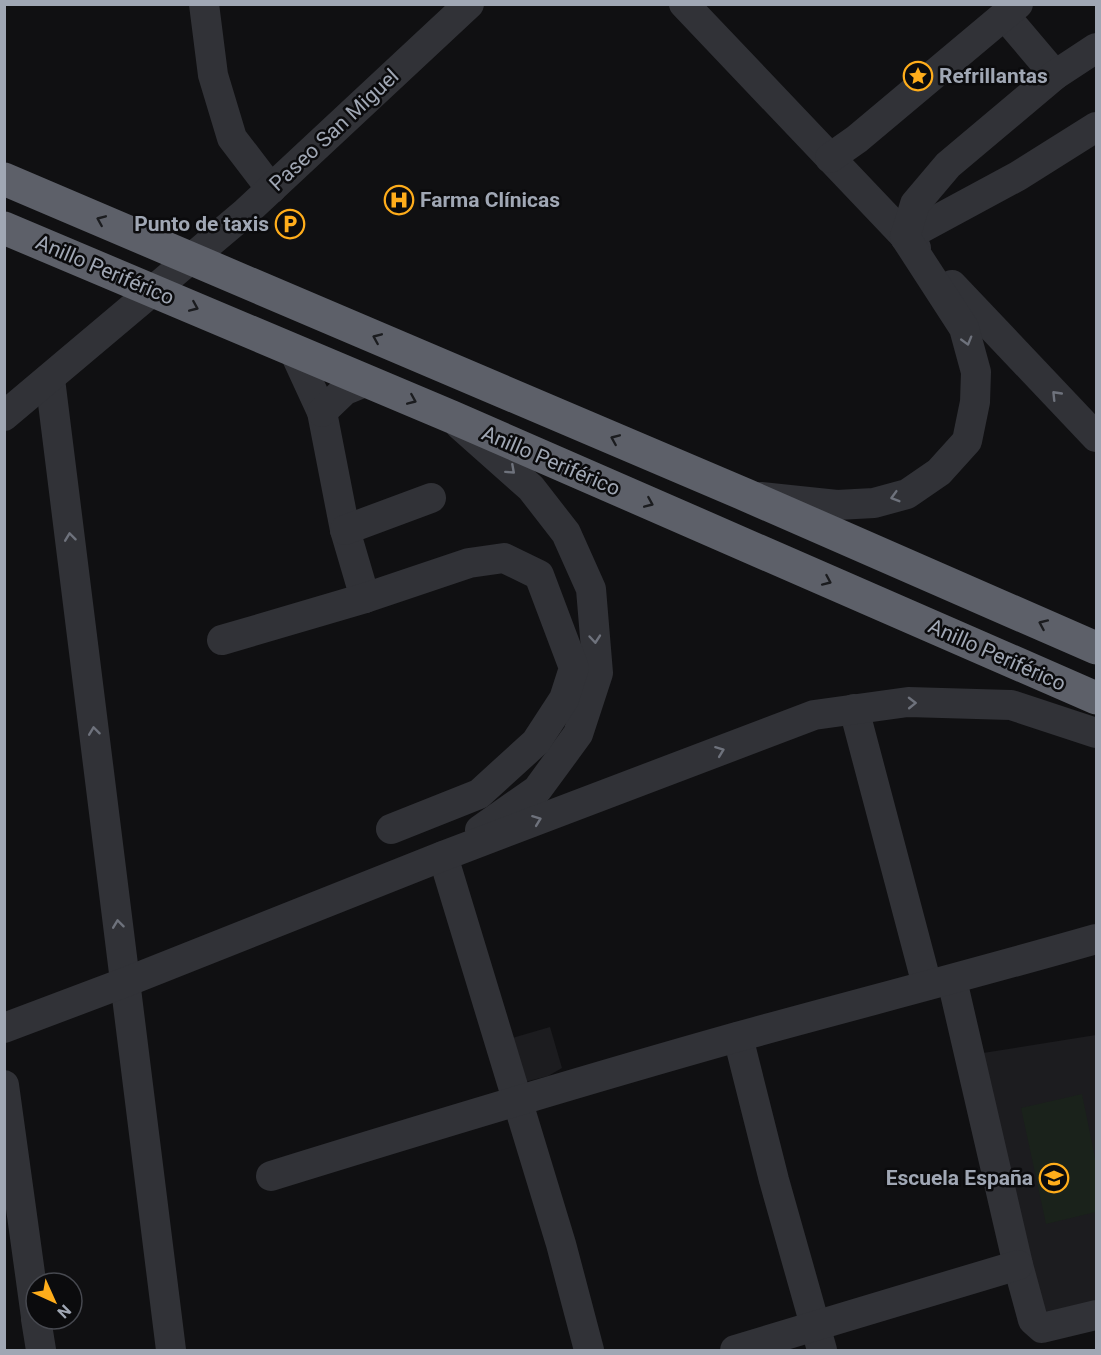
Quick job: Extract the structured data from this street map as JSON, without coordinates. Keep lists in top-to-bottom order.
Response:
{
  "streets": {
    "highway": ["Anillo Periférico"],
    "street": ["Paseo San Miguel"]
  },
  "places": {
    "place": ["Refrillantas"],
    "hospital": ["Farma Clínicas"],
    "parking": ["Punto de taxis"],
    "school or university": ["Escuela España"]
  },
  "north": "bottom right"
}
